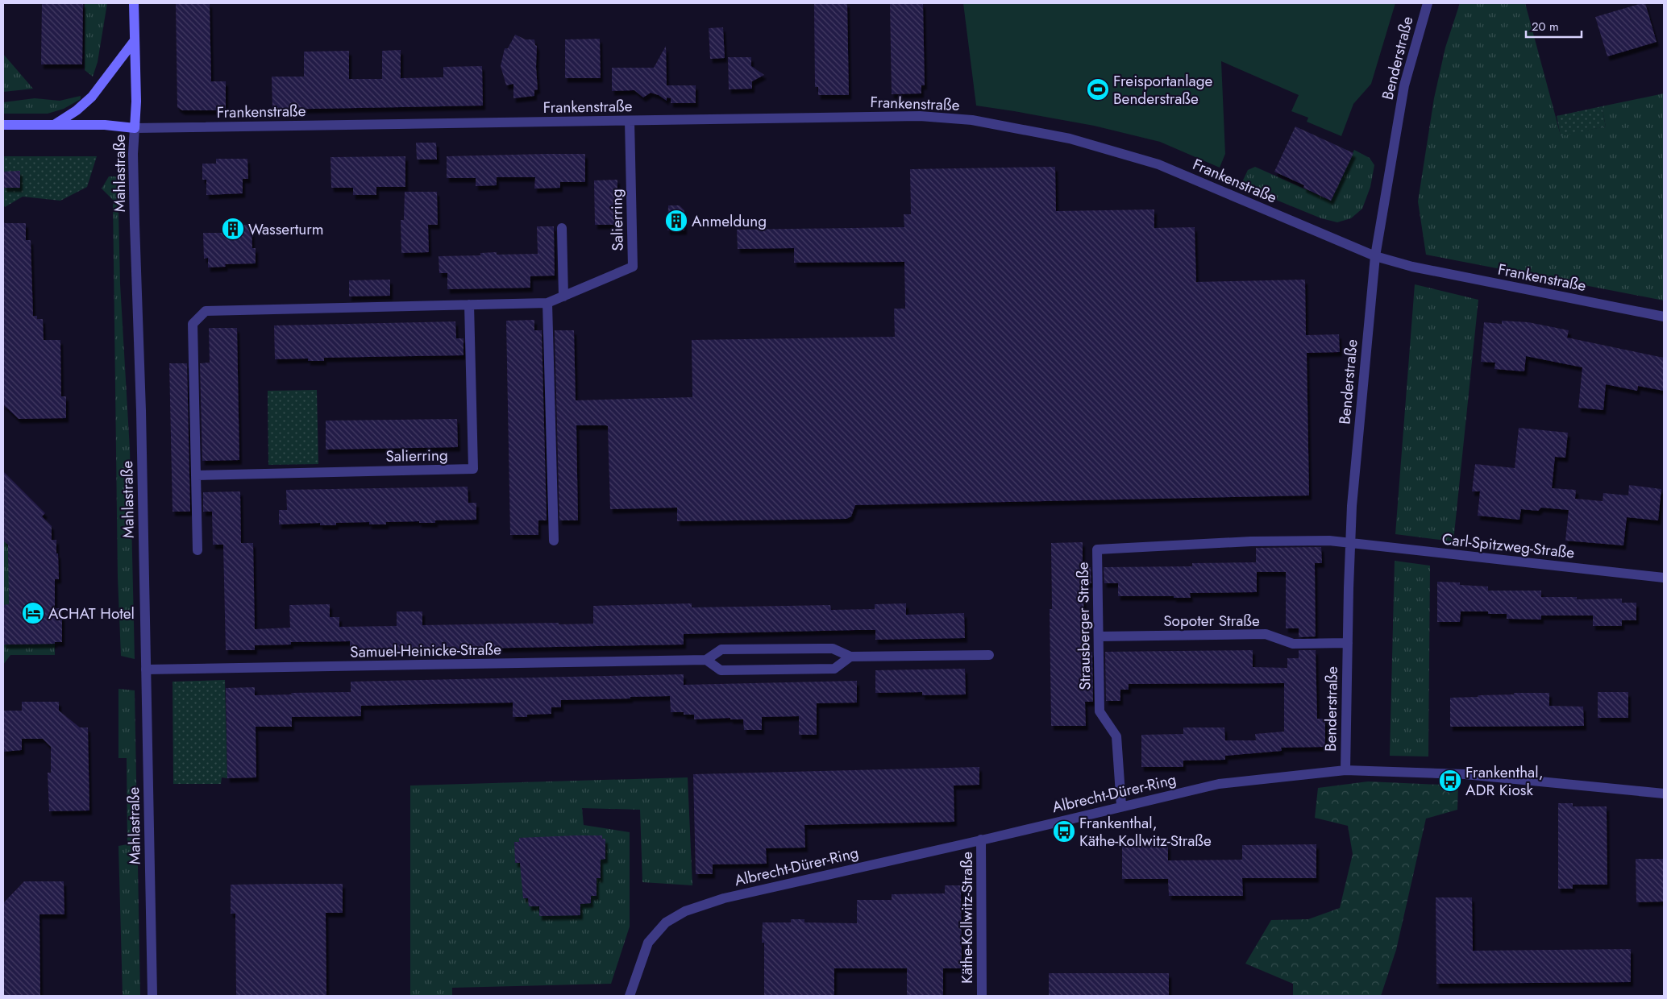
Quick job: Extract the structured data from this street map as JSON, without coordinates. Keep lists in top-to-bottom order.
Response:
{
  "streets": {
    "main road": ["Mahlastraße"],
    "street": [
      "Benderstraße",
      "Frankenstraße",
      "Salierring",
      "Carl-Spitzweg-Straße",
      "Sopoter Straße",
      "Strausberger Straße",
      "Samuel-Heinicke-Straße",
      "Albrecht-Dürer-Ring",
      "Käthe-Kollwitz-Straße"
    ]
  },
  "crossings": [
    ["Benderstraße", "Frankenstraße"],
    ["Benderstraße", "Carl-Spitzweg-Straße"],
    ["Benderstraße", "Sopoter Straße"],
    ["Benderstraße", "Strausberger Straße"],
    ["Benderstraße", "Albrecht-Dürer-Ring"],
    ["Frankenstraße", "Mahlastraße"],
    ["Frankenstraße", "Salierring"],
    ["Mahlastraße", "Samuel-Heinicke-Straße"],
    ["Carl-Spitzweg-Straße", "Strausberger Straße"],
    ["Sopoter Straße", "Strausberger Straße"],
    ["Strausberger Straße", "Albrecht-Dürer-Ring"],
    ["Albrecht-Dürer-Ring", "Käthe-Kollwitz-Straße"]
  ],
  "places": {
    "sports": ["Freisportanlage Benderstraße"],
    "building": ["Anmeldung", "Wasserturm"],
    "hotel": ["ACHAT Hotel"],
    "bus stop": ["Frankenthal, ADR Kiosk", "Frankenthal, Käthe-Kollwitz-Straße"]
  },
  "scale_bar": "20 m"
}
